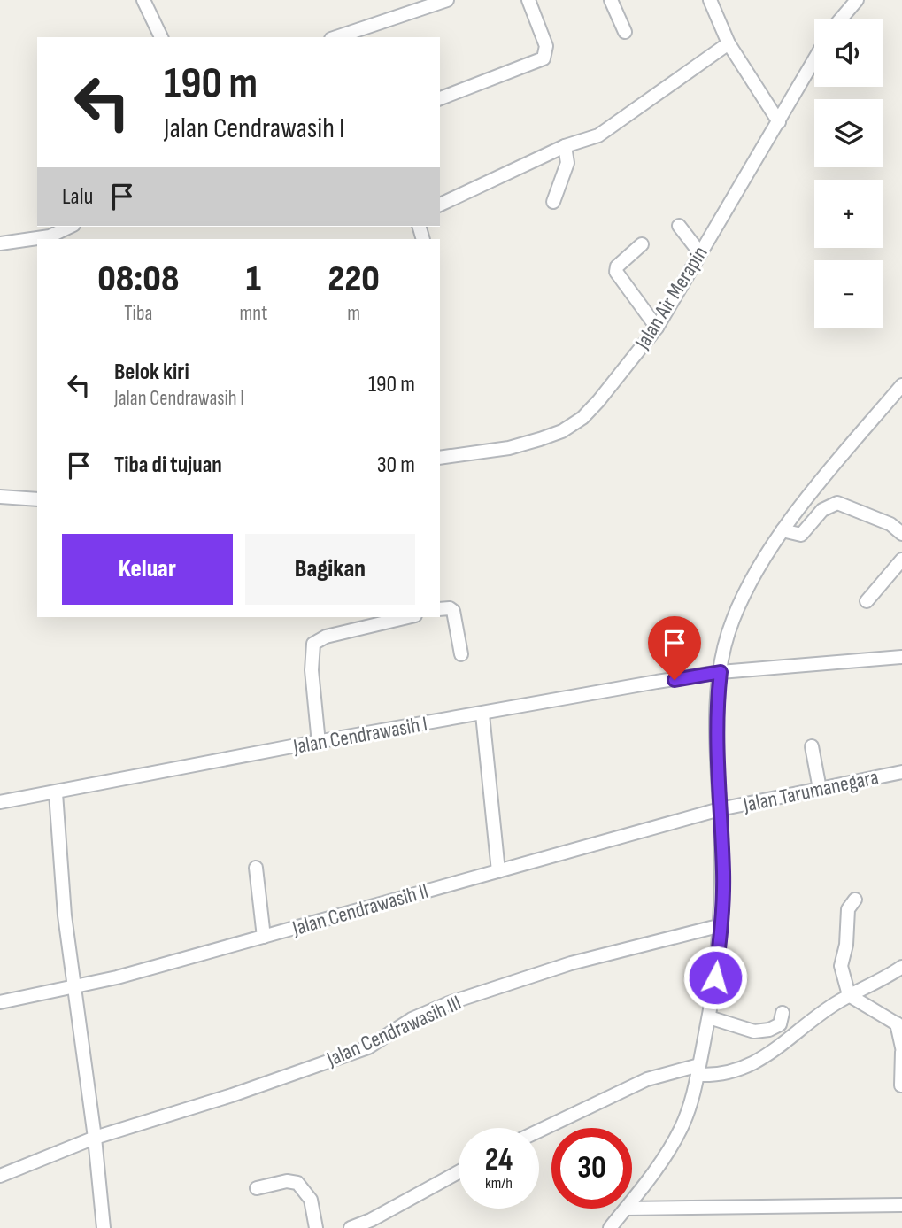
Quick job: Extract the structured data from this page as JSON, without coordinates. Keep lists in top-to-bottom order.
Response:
{
  "streets": {
    "street": [
      "Jalan Air Merapin",
      "Jalan Cendrawasih I",
      "Jalan Tarumanegara",
      "Jalan Cendrawasih II",
      "Jalan Cendrawasih III"
    ]
  },
  "crossings": [
    ["Jalan Tarumanegara", "Jalan Cendrawasih II"]
  ],
  "page": {
    "map_buttons": ["+", "−"],
    "turn": ["190 m", "Jalan Cendrawasih I"],
    "then": "Lalu",
    "eta": [
      "08:08",
      "Tiba",
      "1",
      "mnt",
      "220",
      "m"
    ],
    "list": [
      {
        "name": "Belok kiri",
        "note": "Jalan Cendrawasih I",
        "value": "190 m"
      },
      {
        "name": "Tiba di tujuan",
        "value": "30 m"
      }
    ],
    "buttons": ["Keluar", "Bagikan"],
    "speed": "24 km/h",
    "limit": "30"
  }
}
